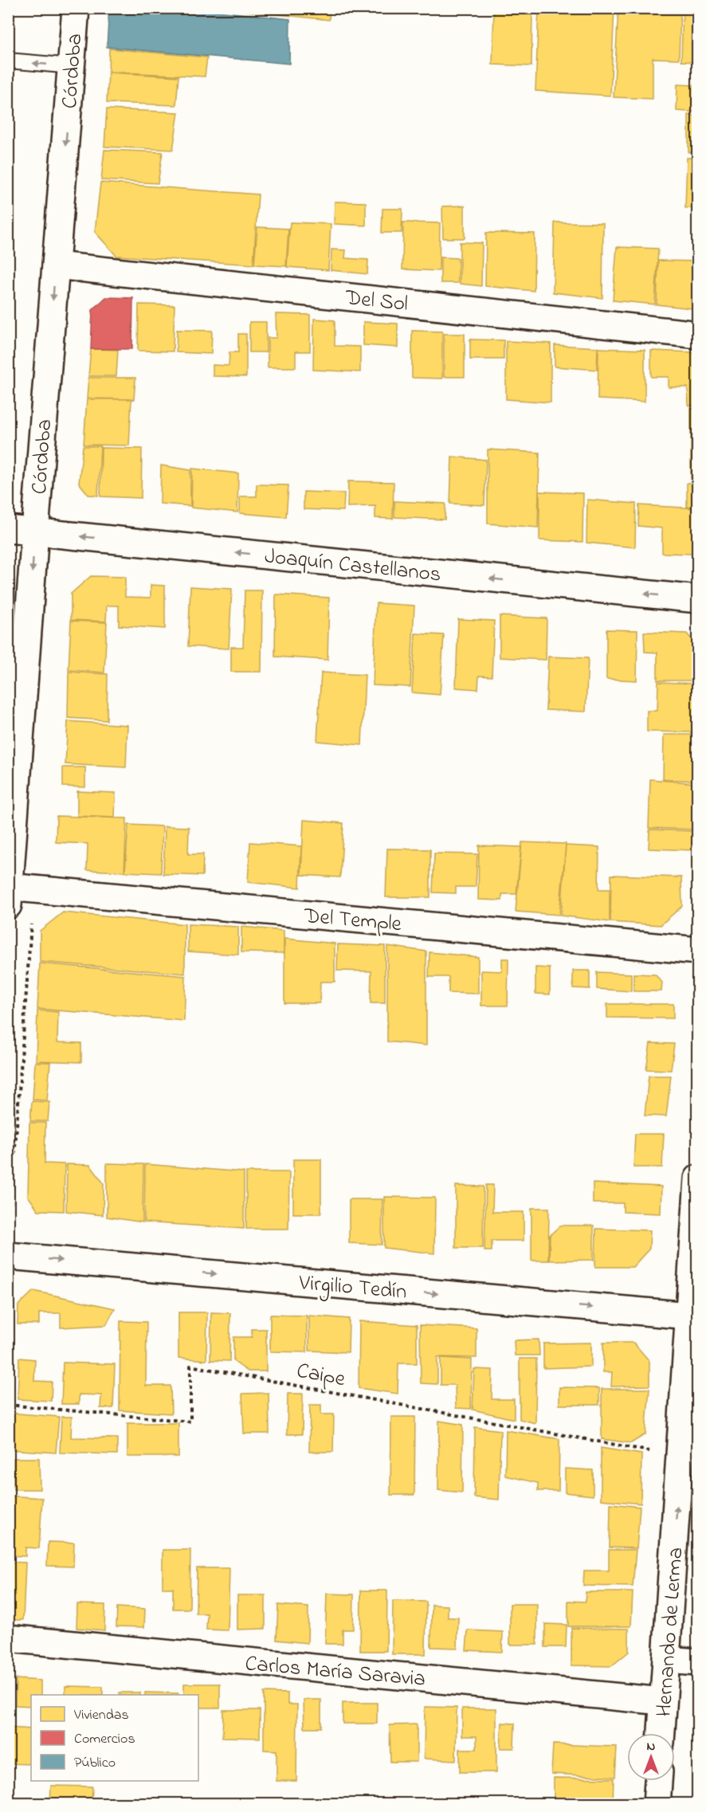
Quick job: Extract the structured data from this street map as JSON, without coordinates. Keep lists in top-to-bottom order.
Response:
{
  "streets": {
    "street": [
      "Córdoba",
      "Del Sol",
      "Joaquín Castellanos",
      "Del Temple",
      "Virgilio Tedín",
      "Hernando de Lerma",
      "Carlos María Saravia"
    ],
    "path": ["Caipe"]
  },
  "crossings": [
    ["Córdoba", "Del Sol"],
    ["Córdoba", "Joaquín Castellanos"],
    ["Córdoba", "Del Temple"],
    ["Virgilio Tedín", "Hernando de Lerma"],
    ["Caipe", "Hernando de Lerma"],
    ["Hernando de Lerma", "Carlos María Saravia"]
  ],
  "one_way": [
    "Córdoba",
    "Joaquín Castellanos",
    "Virgilio Tedín",
    "Hernando de Lerma"
  ],
  "legend": ["Viviendas", "Comercios", "Público"],
  "north": "top"
}
